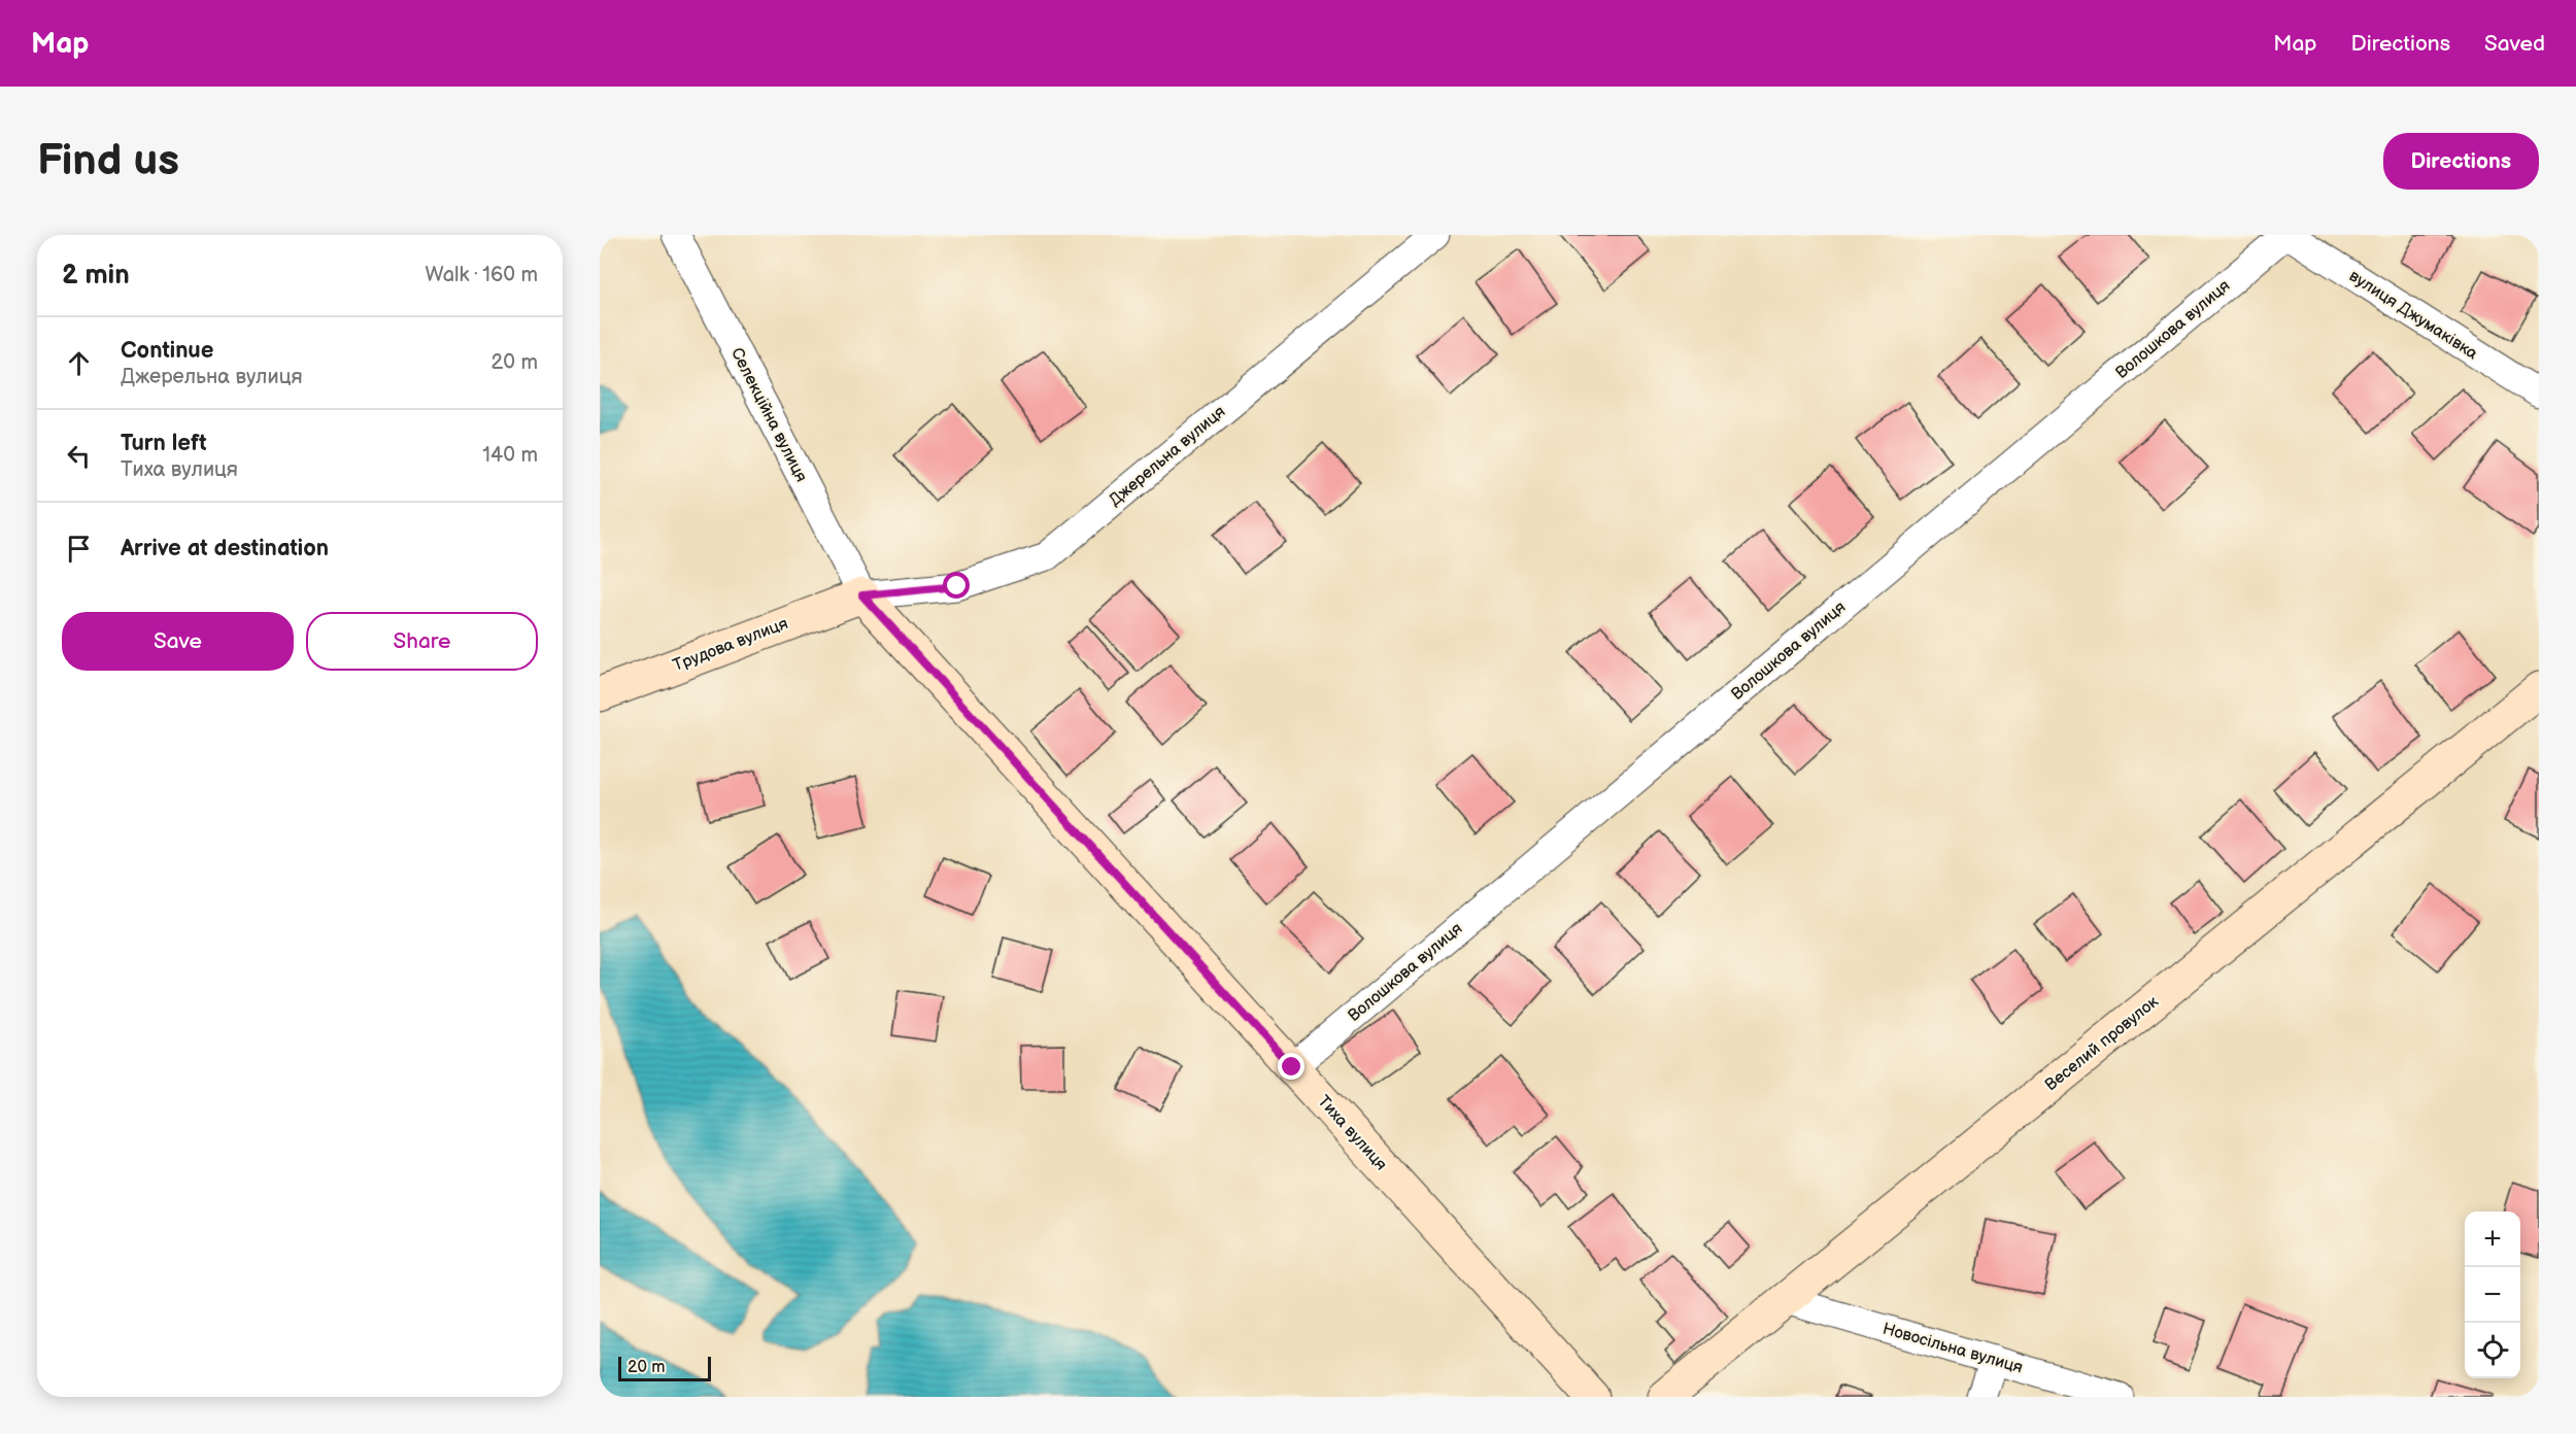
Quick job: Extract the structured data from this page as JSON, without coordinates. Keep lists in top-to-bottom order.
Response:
{
  "streets": {
    "street": [
      "вулиця Джумаківка",
      "Волошкова вулиця",
      "Селекційна вулиця",
      "Джерельна вулиця",
      "Трудова вулиця",
      "Веселий провулок",
      "Тиха вулиця",
      "Новосільна вулиця"
    ]
  },
  "crossings": [
    ["вулиця Джумаківка", "Волошкова вулиця"],
    ["Волошкова вулиця", "Тиха вулиця"],
    ["Селекційна вулиця", "Джерельна вулиця"],
    ["Селекційна вулиця", "Трудова вулиця"],
    ["Селекційна вулиця", "Тиха вулиця"],
    ["Джерельна вулиця", "Трудова вулиця"],
    ["Джерельна вулиця", "Тиха вулиця"],
    ["Трудова вулиця", "Тиха вулиця"],
    ["Веселий провулок", "Новосільна вулиця"]
  ],
  "scale_bar": "20 m",
  "page": {
    "header": "Map",
    "nav": ["Map", "Directions", "Saved"],
    "buttons": [
      "Directions",
      ["Save", "Share"]
    ],
    "title": "Find us",
    "heading": ["2 min", "Walk · 160 m"],
    "list": [
      ["Continue", "Джерельна вулиця", "20 m"],
      ["Turn left", "Тиха вулиця", "140 m"],
      "Arrive at destination"
    ],
    "map_buttons": ["+", "−"],
    "scale": "20 m"
  }
}
